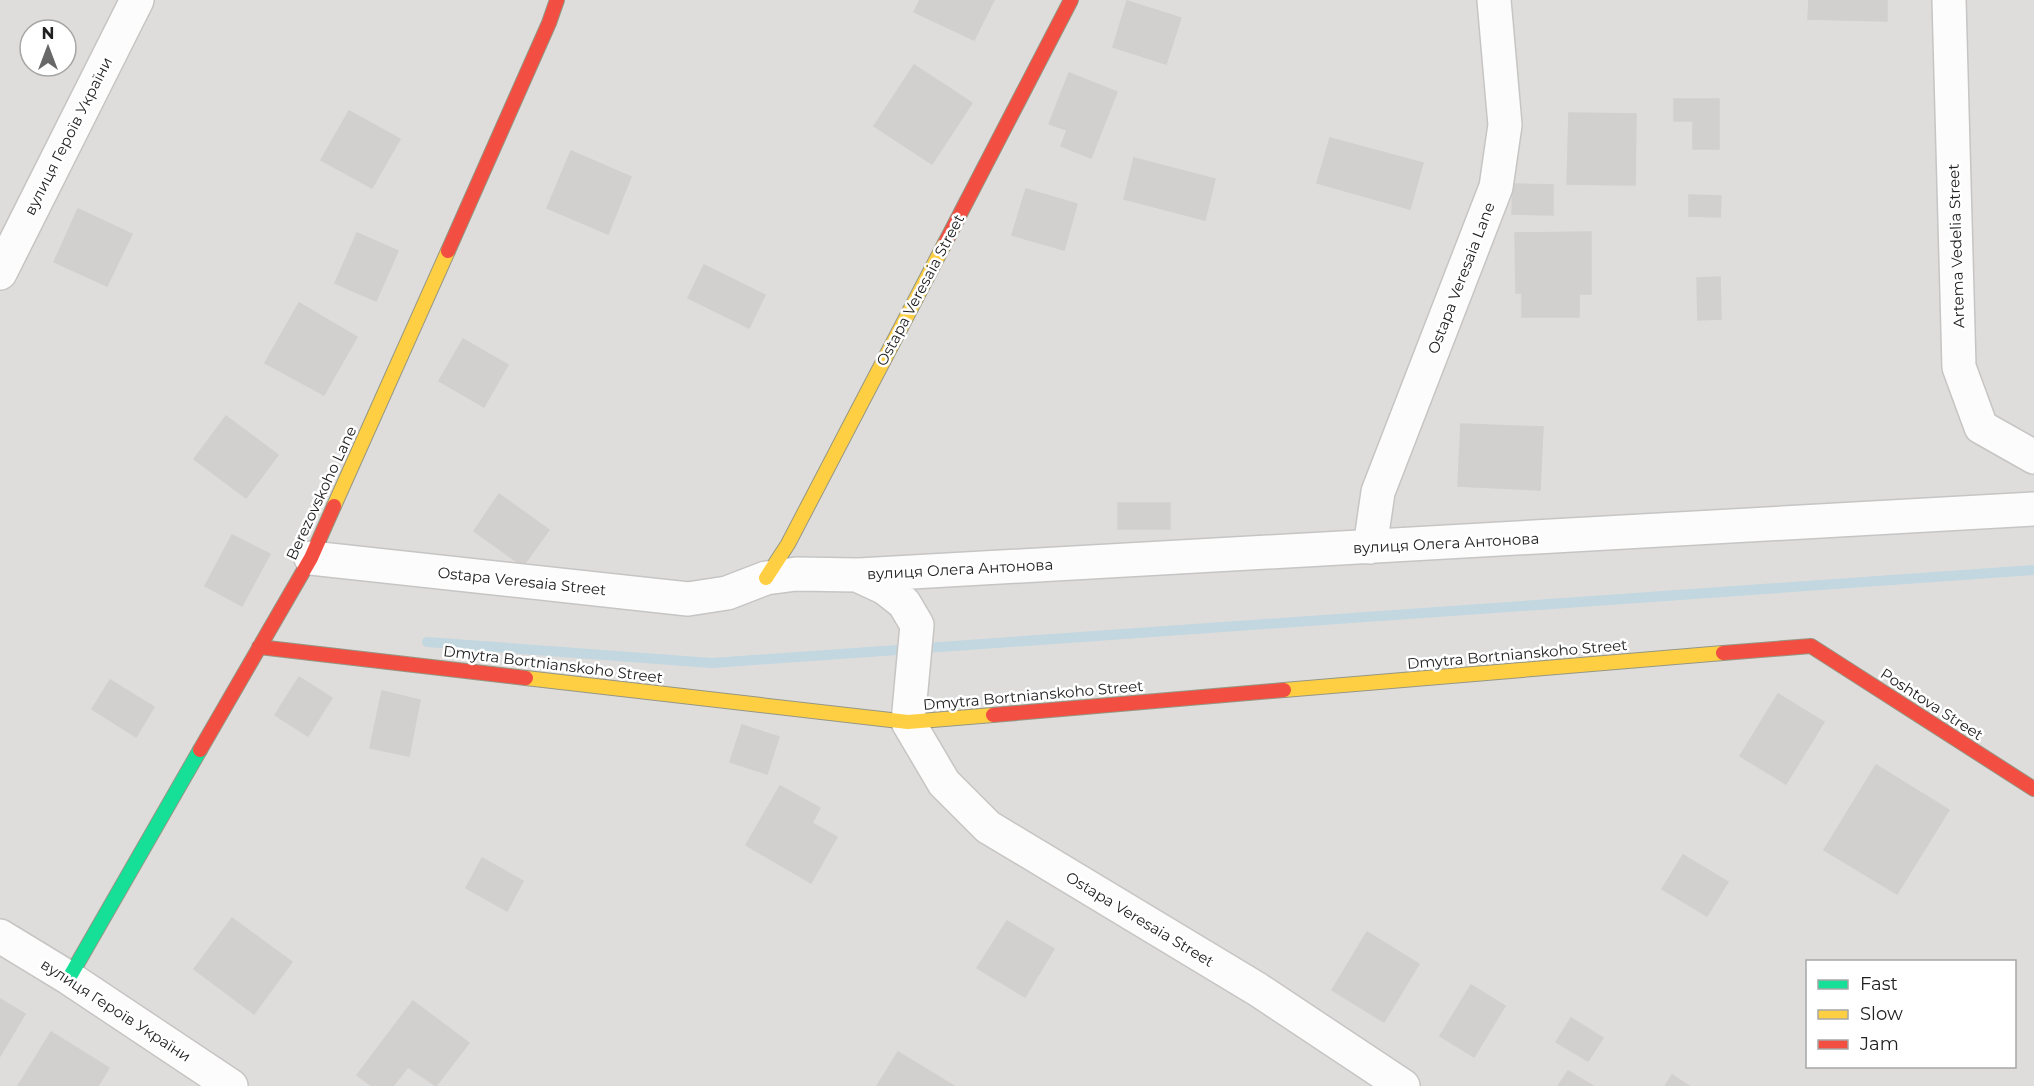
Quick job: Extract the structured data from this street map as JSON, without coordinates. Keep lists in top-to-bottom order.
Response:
{
  "streets": {
    "street": [
      "вулиця Героїв України",
      "Artema Vedelia Street",
      "Ostapa Veresaia Lane",
      "Ostapa Veresaia Street",
      "Berezovskoho Lane",
      "вулиця Олега Антонова",
      "Dmytra Bortnianskoho Street",
      "Poshtova Street"
    ]
  },
  "crossings": [
    ["вулиця Героїв України", "Berezovskoho Lane"],
    ["Ostapa Veresaia Lane", "вулиця Олега Антонова"],
    ["Ostapa Veresaia Street", "Berezovskoho Lane"],
    ["Ostapa Veresaia Street", "вулиця Олега Антонова"],
    ["Ostapa Veresaia Street", "Dmytra Bortnianskoho Street"],
    ["Berezovskoho Lane", "Dmytra Bortnianskoho Street"],
    ["Dmytra Bortnianskoho Street", "Poshtova Street"]
  ],
  "legend": ["Fast", "Slow", "Jam"],
  "north": "top"
}
